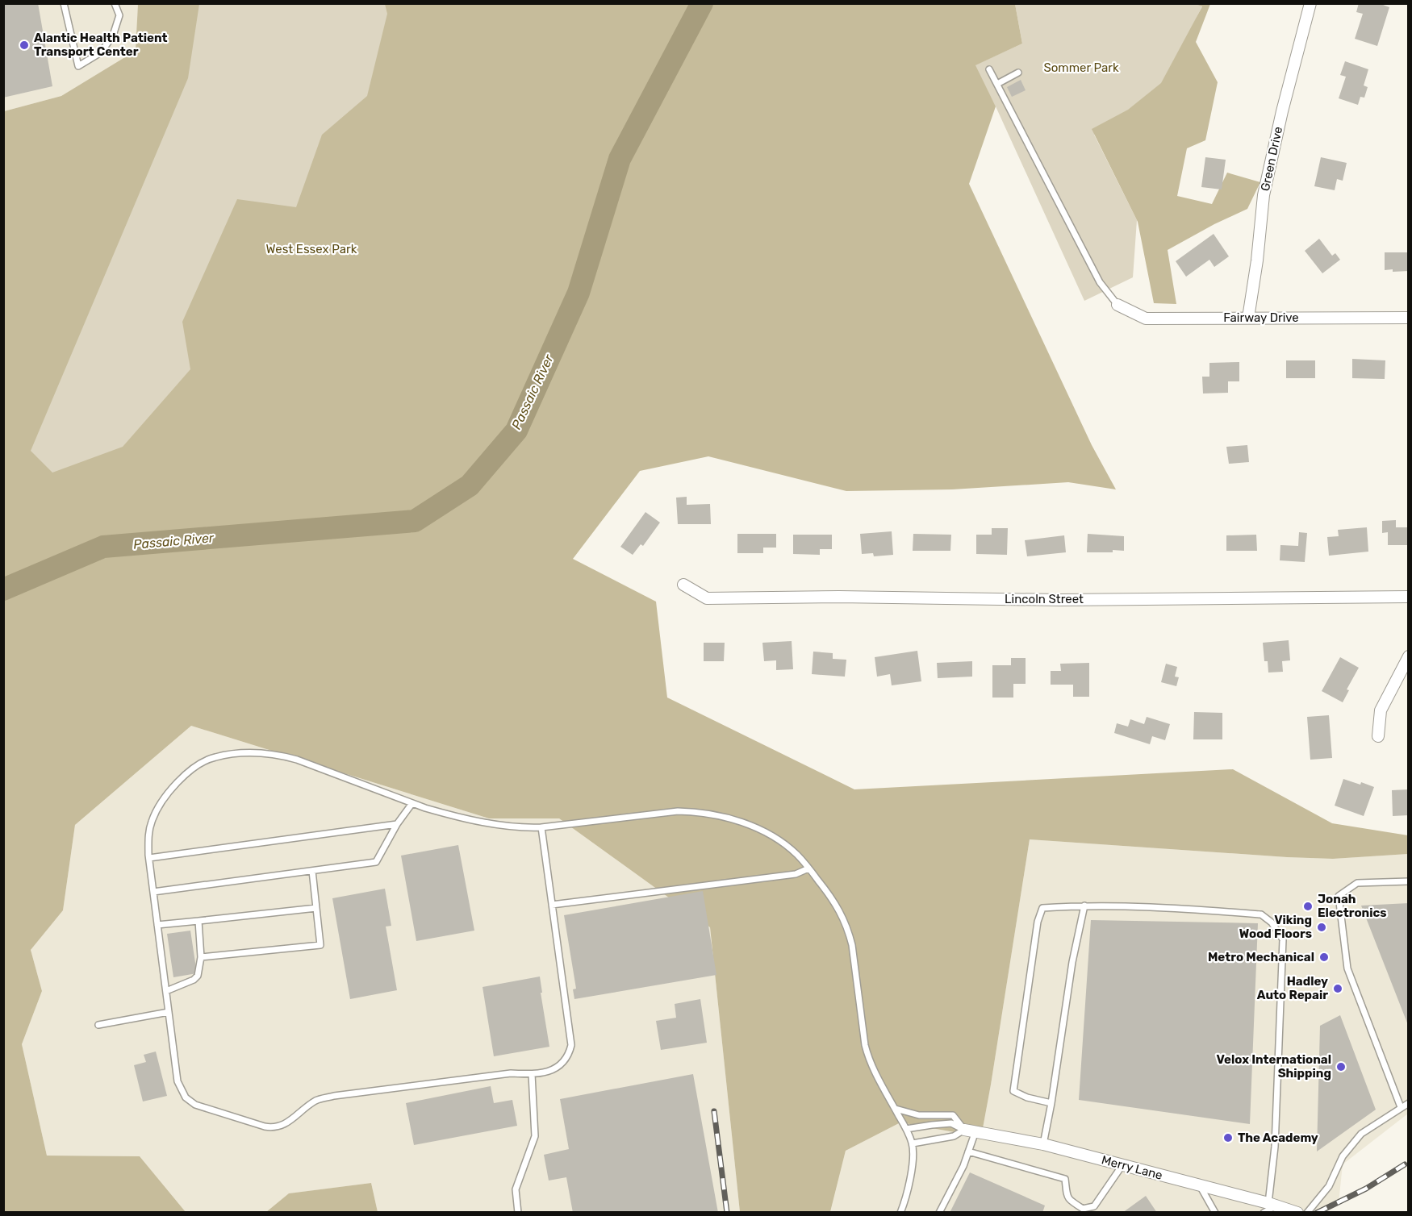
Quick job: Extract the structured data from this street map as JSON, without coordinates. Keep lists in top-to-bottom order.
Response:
{
  "streets": {
    "street": [
      "Green Drive",
      "Fairway Drive",
      "Lincoln Street",
      "Merry Lane"
    ]
  },
  "crossings": [
    ["Green Drive", "Fairway Drive"]
  ],
  "water": ["Passaic River"],
  "parks": ["Sommer Park", "West Essex Park"],
  "places": [
    "Alantic Health Patient Transport Center",
    "Jonah Electronics",
    "Viking Wood Floors",
    "Metro Mechanical",
    "Hadley Auto Repair",
    "Velox International Shipping",
    "The Academy"
  ]
}
